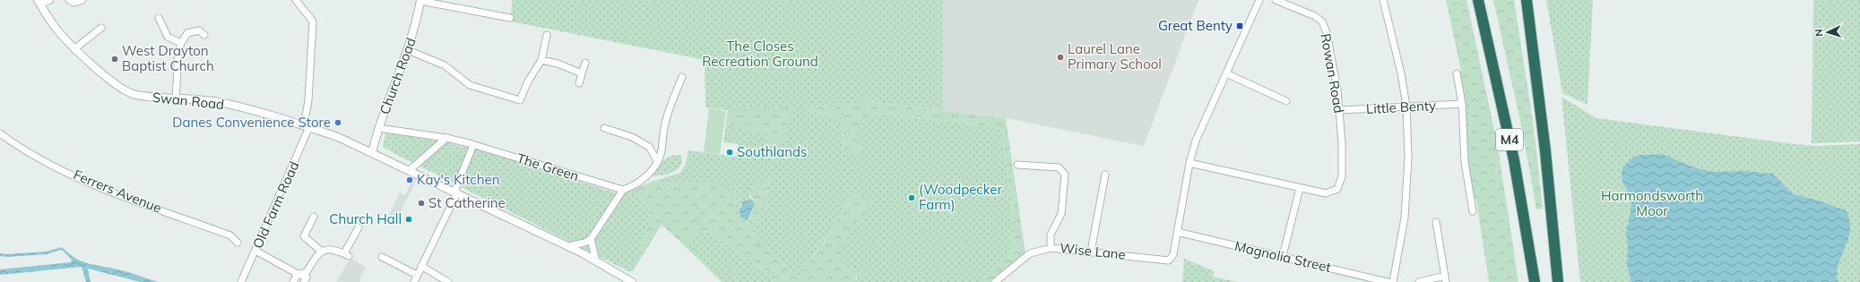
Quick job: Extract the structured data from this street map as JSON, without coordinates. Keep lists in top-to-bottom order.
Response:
{
  "streets": {
    "highway": ["M4"],
    "street": [
      "Rowan Road",
      "Church Road",
      "Swan Road",
      "Little Benty",
      "The Green",
      "Ferrers Avenue",
      "Old Farm Road",
      "Wise Lane",
      "Magnolia Street"
    ]
  },
  "crossings": [
    ["Rowan Road", "Little Benty"],
    ["Church Road", "Swan Road"],
    ["Church Road", "The Green"],
    ["Swan Road", "Old Farm Road"],
    ["Wise Lane", "Magnolia Street"]
  ],
  "parks": ["The Closes Recreation Ground", "Harmondsworth Moor"],
  "places": {
    "transit": ["Great Benty"],
    "other": [
      "Laurel Lane Primary School",
      "West Drayton Baptist Church",
      "Danes Convenience Store",
      "Southlands",
      "Kay's Kitchen",
      "(Woodpecker Farm)",
      "St Catherine",
      "Church Hall"
    ]
  },
  "north": "left"
}
